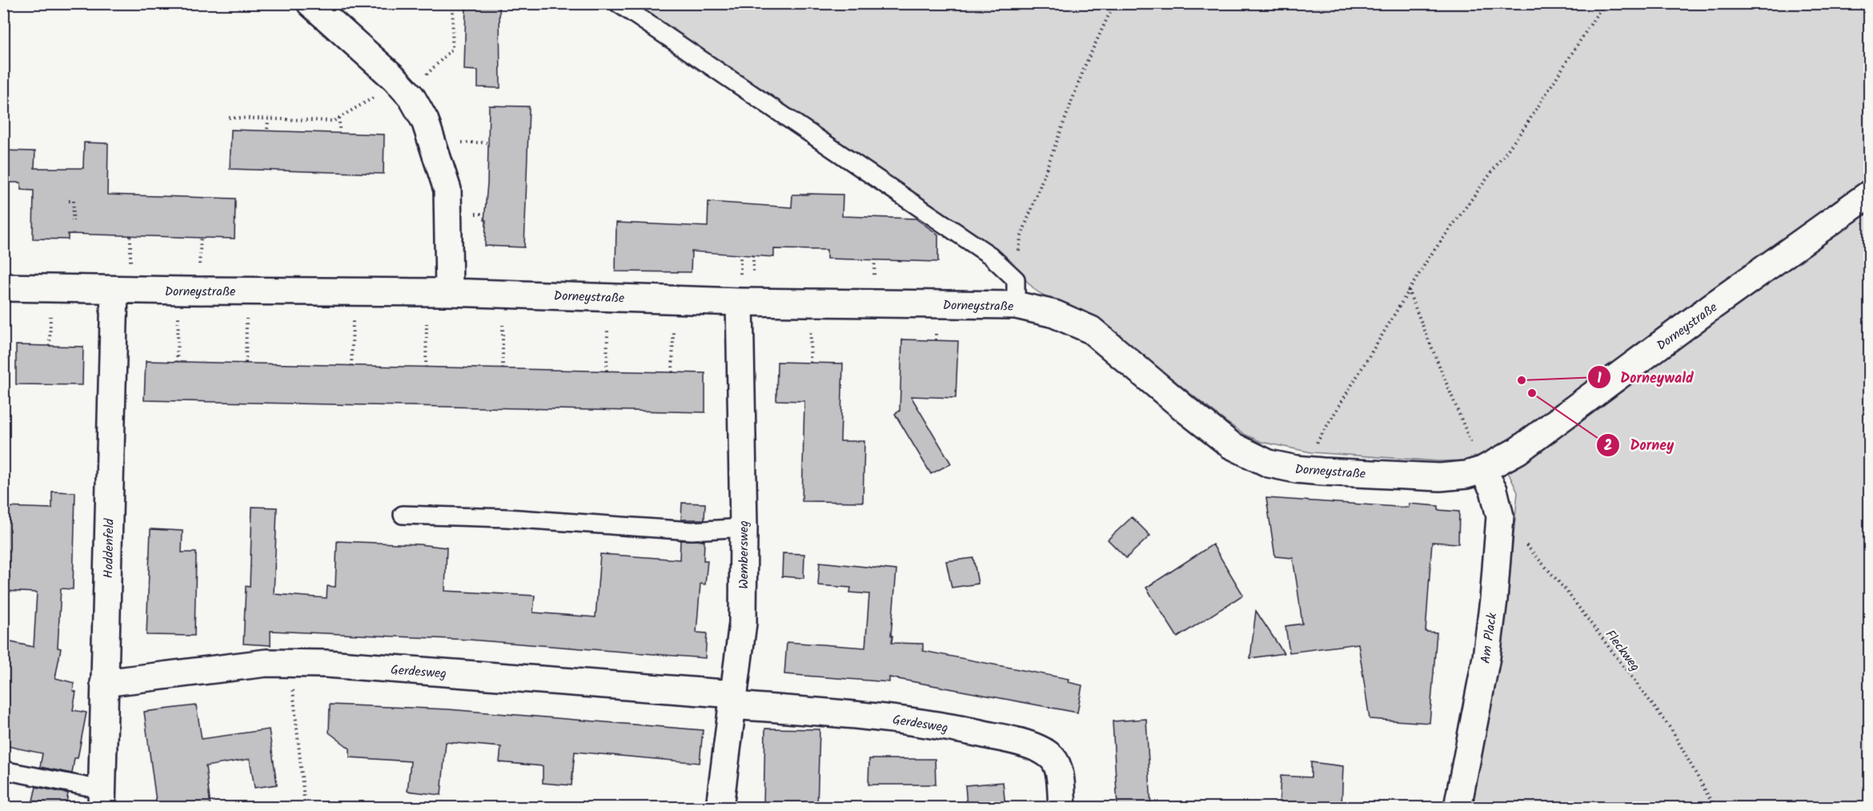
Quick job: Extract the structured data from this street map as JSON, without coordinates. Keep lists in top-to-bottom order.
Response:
{
  "streets": {
    "street": [
      "Dorneystraße",
      "Hoddenfeld",
      "Wembersweg",
      "Am Plack",
      "Gerdesweg"
    ],
    "path": ["Fleckweg"]
  },
  "crossings": [
    ["Dorneystraße", "Hoddenfeld"],
    ["Dorneystraße", "Wembersweg"],
    ["Dorneystraße", "Am Plack"],
    ["Hoddenfeld", "Gerdesweg"],
    ["Wembersweg", "Gerdesweg"],
    ["Am Plack", "Fleckweg"]
  ],
  "places": ["Dorneywald", "Dorney"]
}
